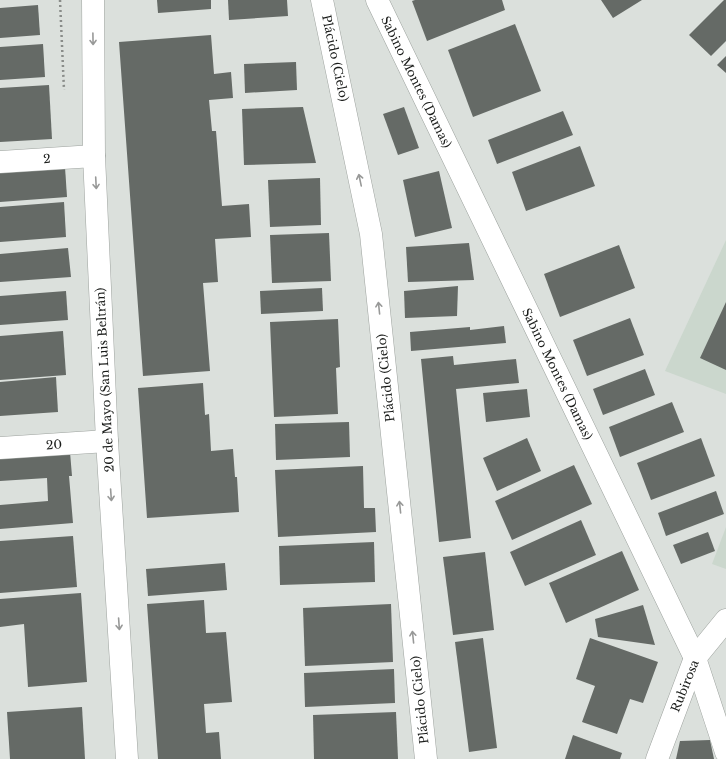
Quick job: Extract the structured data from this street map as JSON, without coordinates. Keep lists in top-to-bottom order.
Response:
{
  "streets": {
    "street": [
      "Plácido (Cielo)",
      "Sabino Montes (Damas)",
      "2",
      "20 de Mayo (San Luis Beltrán)",
      "20",
      "Rubirosa"
    ]
  },
  "crossings": [
    ["Sabino Montes (Damas)", "Rubirosa"],
    ["2", "20 de Mayo (San Luis Beltrán)"],
    ["20 de Mayo (San Luis Beltrán)", "20"]
  ],
  "one_way": ["Plácido (Cielo)", "20 de Mayo (San Luis Beltrán)"]
}
